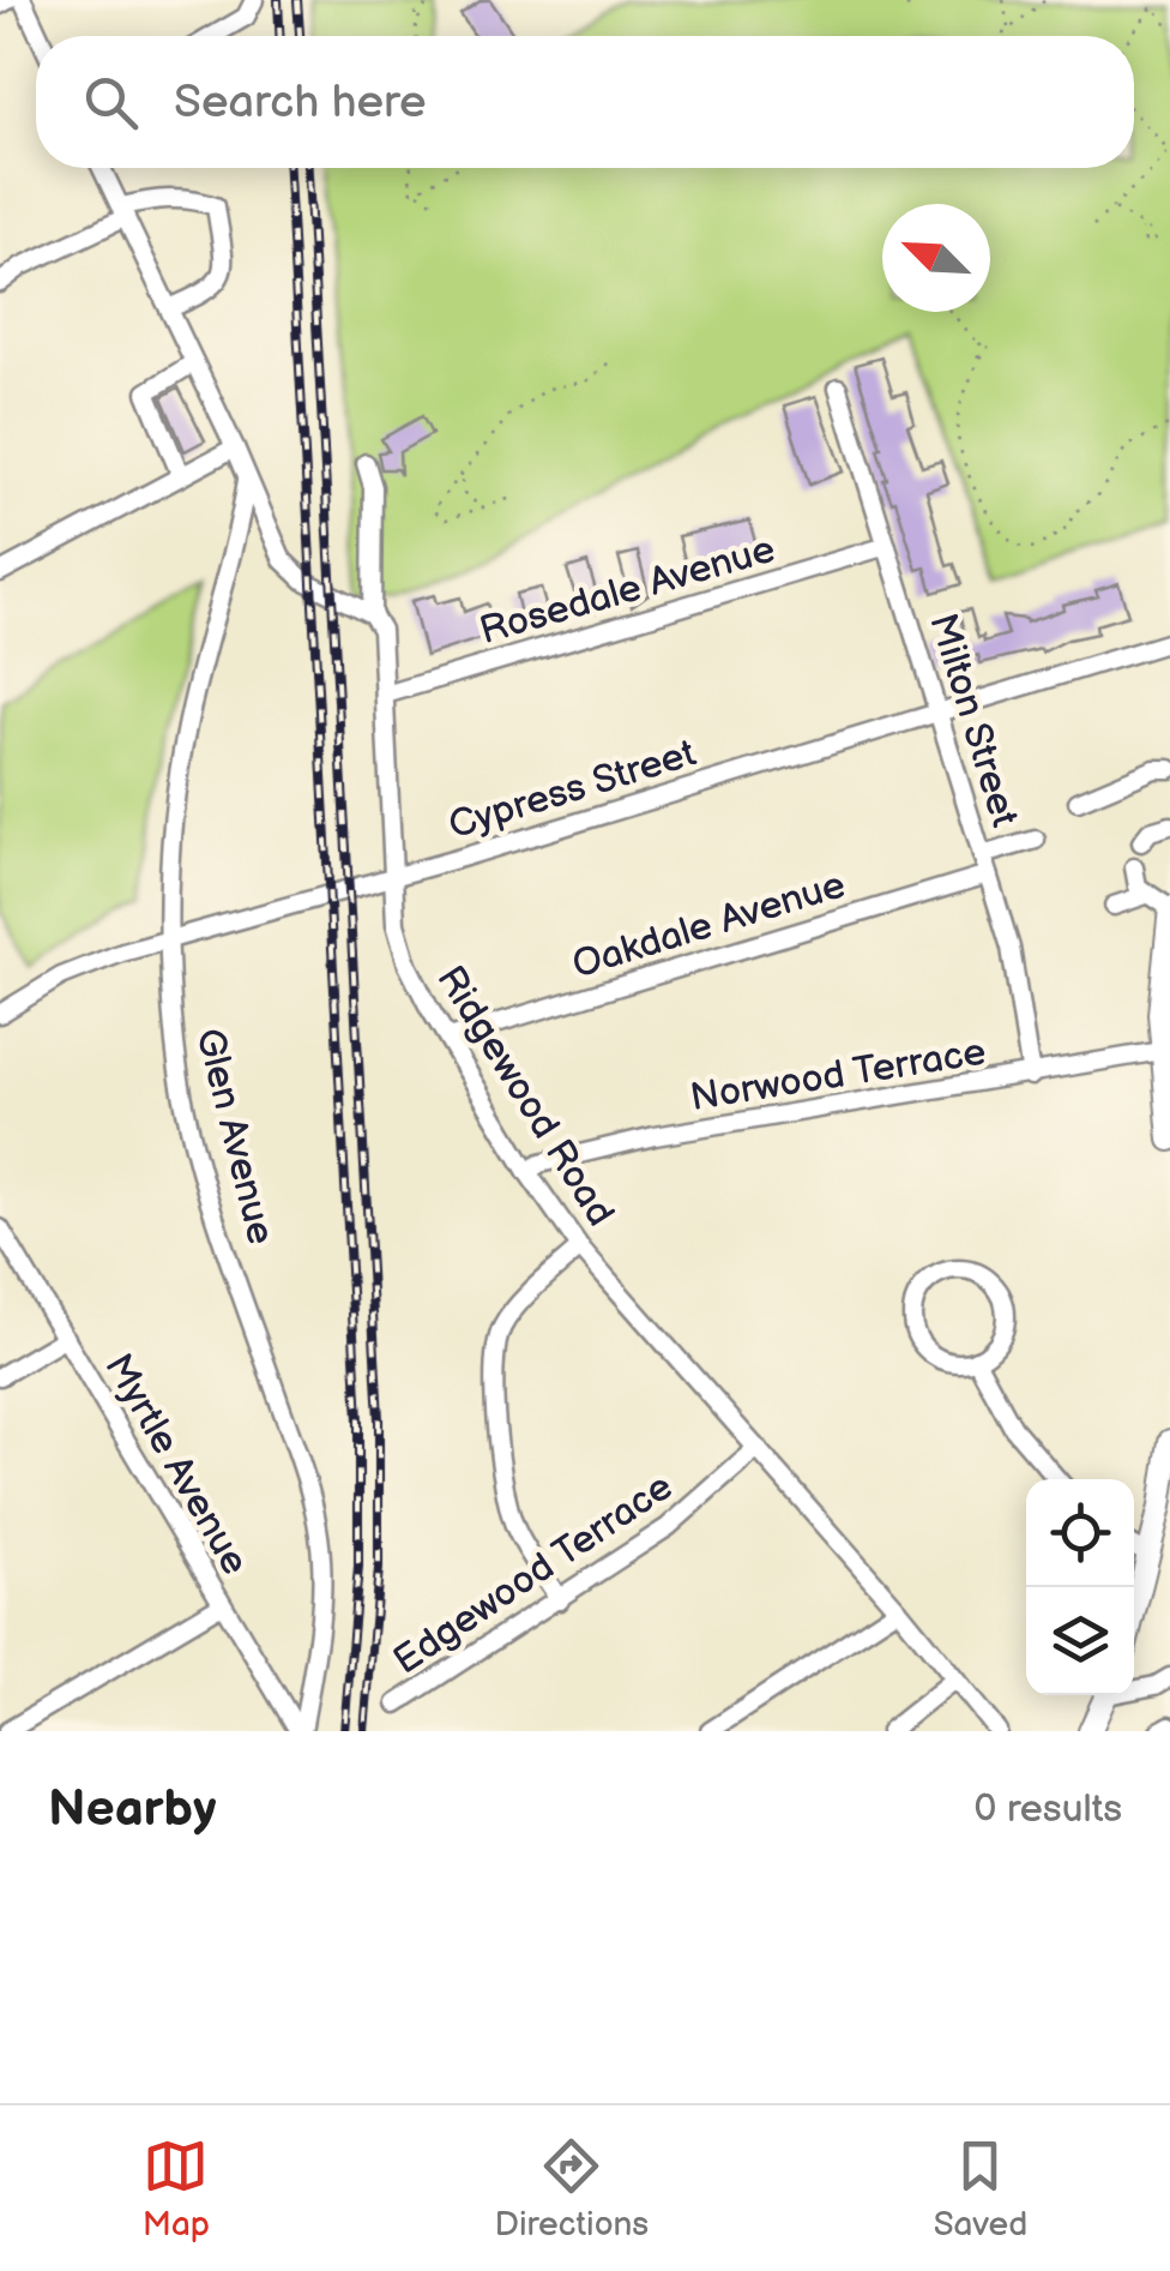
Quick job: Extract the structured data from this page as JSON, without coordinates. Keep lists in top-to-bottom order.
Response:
{
  "streets": {
    "street": [
      "Rosedale Avenue",
      "Milton Street",
      "Cypress Street",
      "Oakdale Avenue",
      "Norwood Terrace",
      "Ridgewood Road",
      "Glen Avenue",
      "Myrtle Avenue",
      "Edgewood Terrace"
    ]
  },
  "crossings": [
    ["Rosedale Avenue", "Milton Street"],
    ["Rosedale Avenue", "Ridgewood Road"],
    ["Milton Street", "Cypress Street"],
    ["Milton Street", "Oakdale Avenue"],
    ["Milton Street", "Norwood Terrace"],
    ["Cypress Street", "Ridgewood Road"],
    ["Cypress Street", "Glen Avenue"],
    ["Oakdale Avenue", "Ridgewood Road"],
    ["Norwood Terrace", "Ridgewood Road"],
    ["Ridgewood Road", "Edgewood Terrace"],
    ["Glen Avenue", "Myrtle Avenue"]
  ],
  "north": "top left",
  "page": {
    "search": "Search here",
    "heading": ["Nearby", "0 results"],
    "nav": ["Map", "Directions", "Saved"]
  }
}
